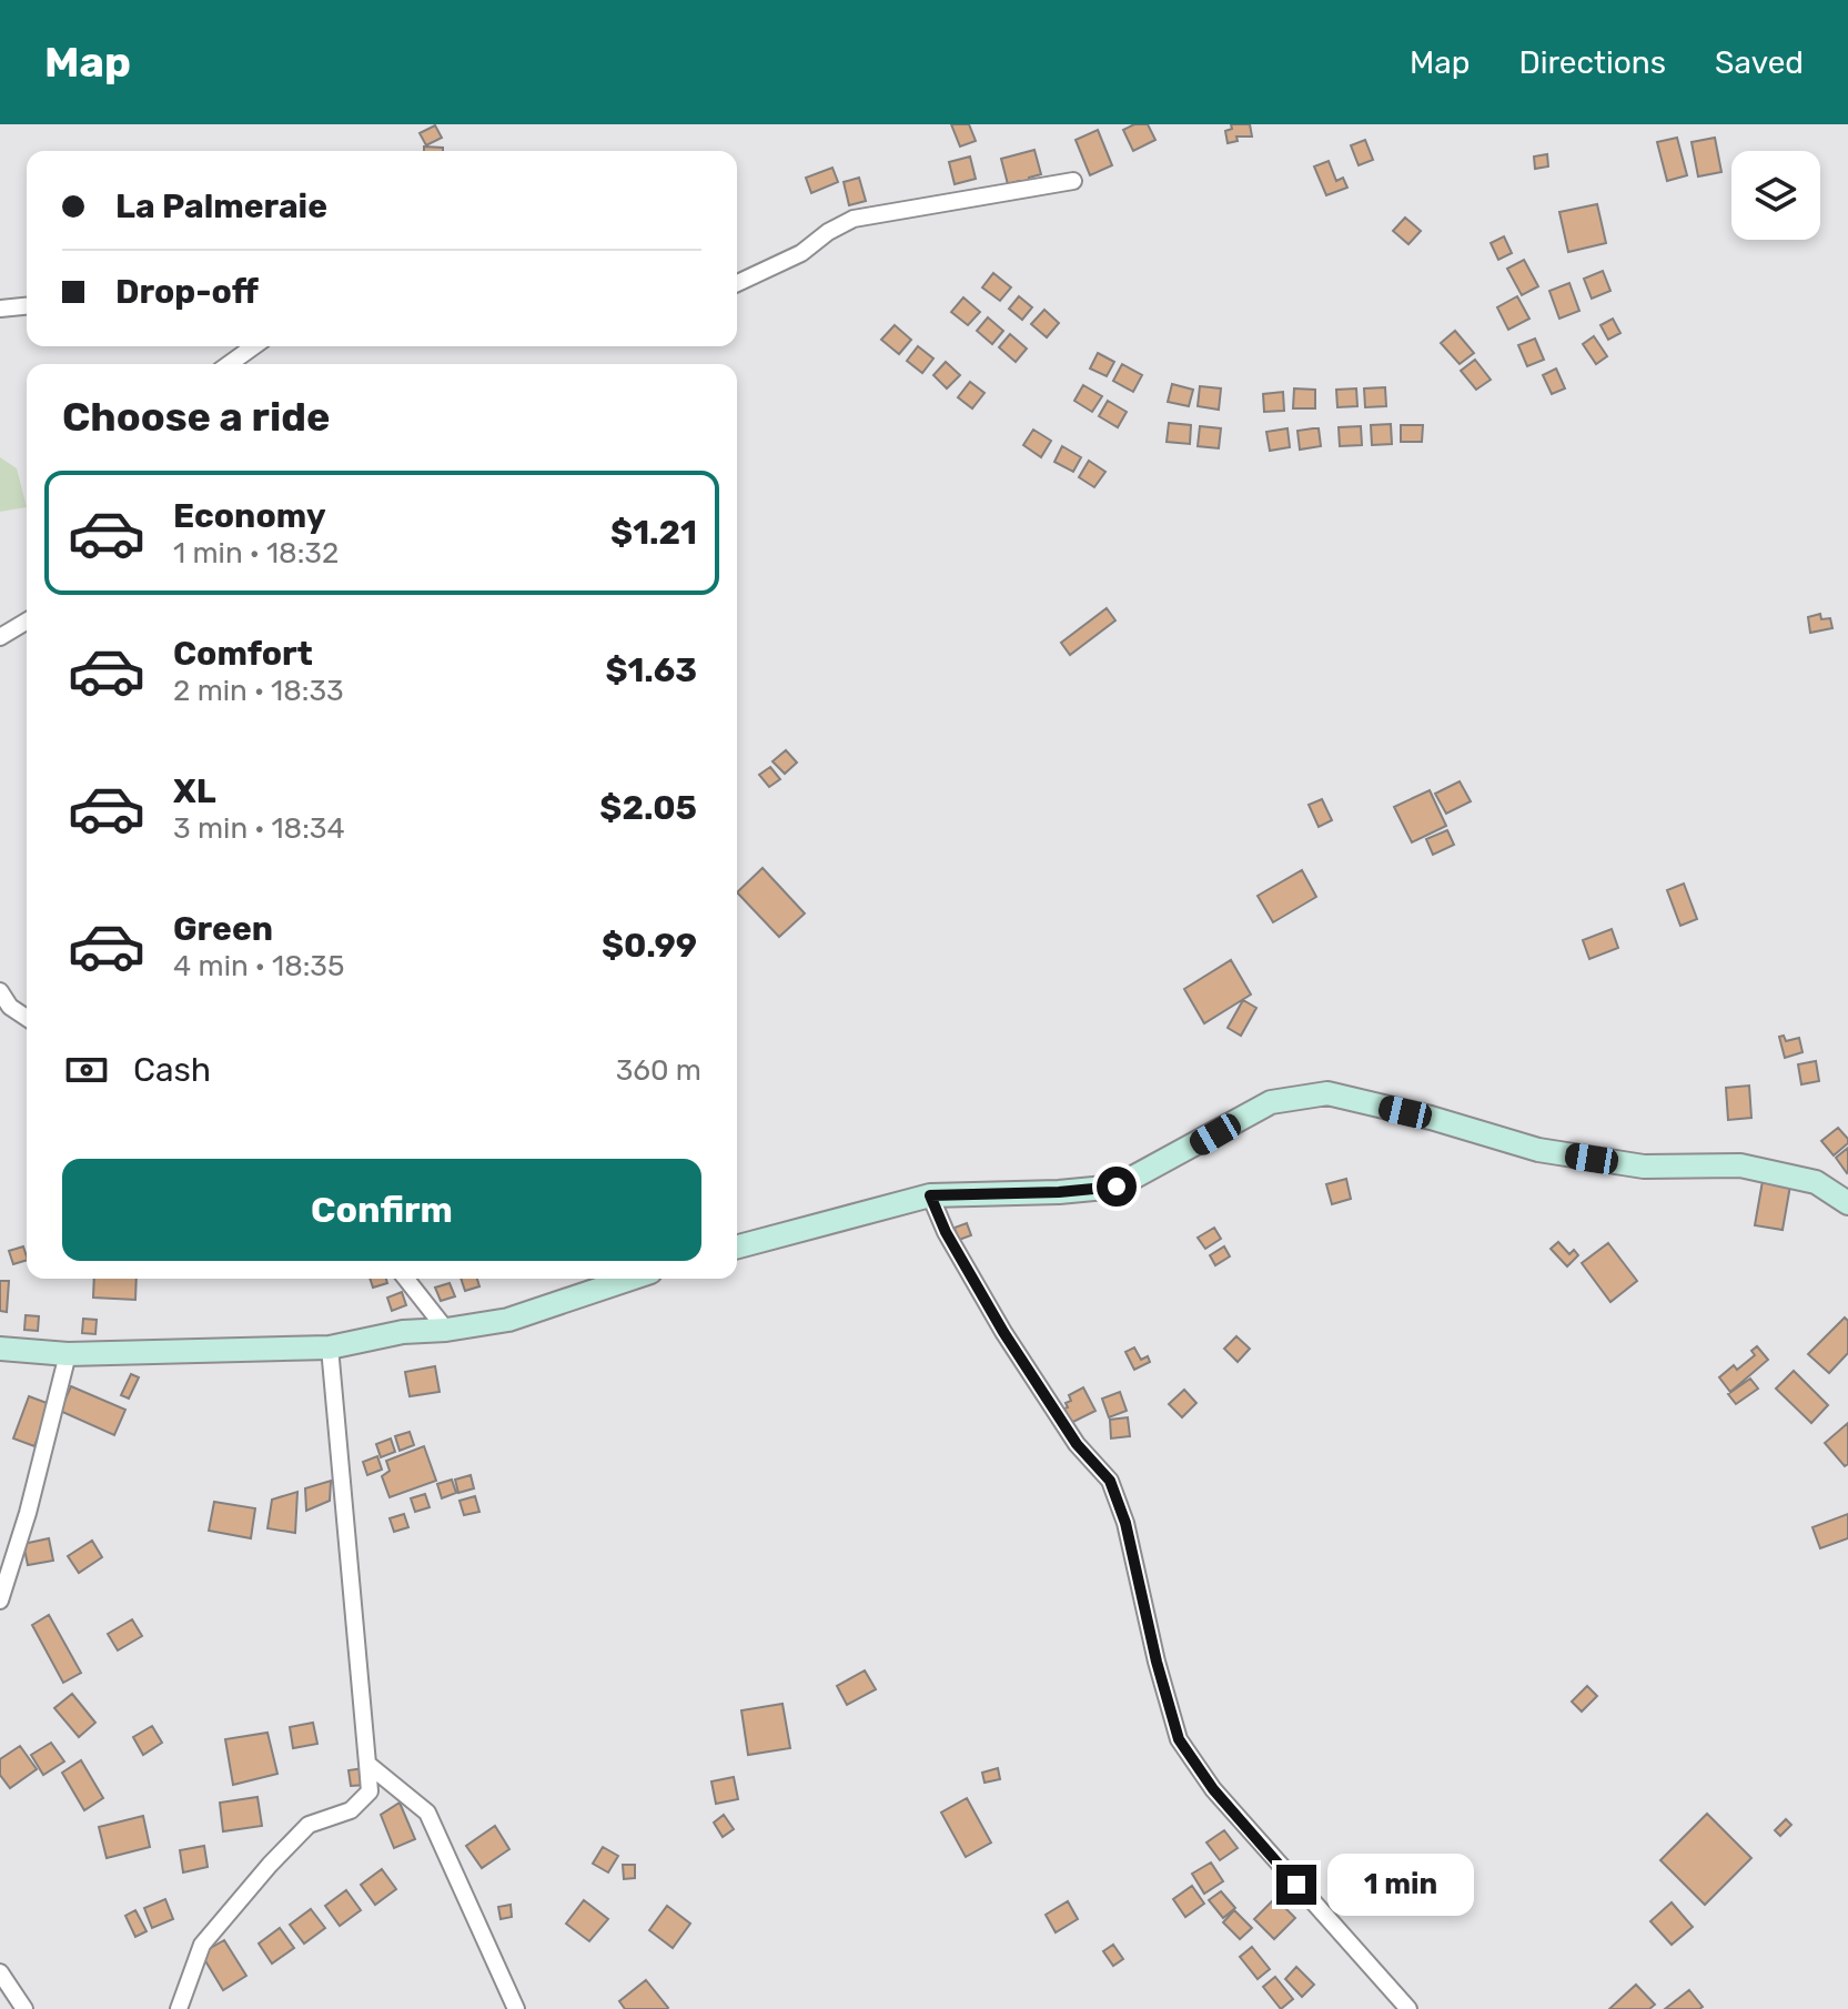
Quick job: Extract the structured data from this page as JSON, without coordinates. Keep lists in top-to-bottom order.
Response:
{
  "page": {
    "header": "Map",
    "nav": ["Map", "Directions", "Saved"],
    "banner": ["La Palmeraie", "Drop-off"],
    "heading": "Choose a ride",
    "list": [
      {
        "name": "Economy",
        "note": "1 min · 18:32",
        "value": "$1.21"
      },
      {
        "name": "Comfort",
        "note": "2 min · 18:33",
        "value": "$1.63"
      },
      {
        "name": "XL",
        "note": "3 min · 18:34",
        "value": "$2.05"
      },
      {
        "name": "Green",
        "note": "4 min · 18:35",
        "value": "$0.99"
      }
    ],
    "pay": ["Cash", "360 m"],
    "buttons": "Confirm",
    "bubble": "1 min"
  }
}
